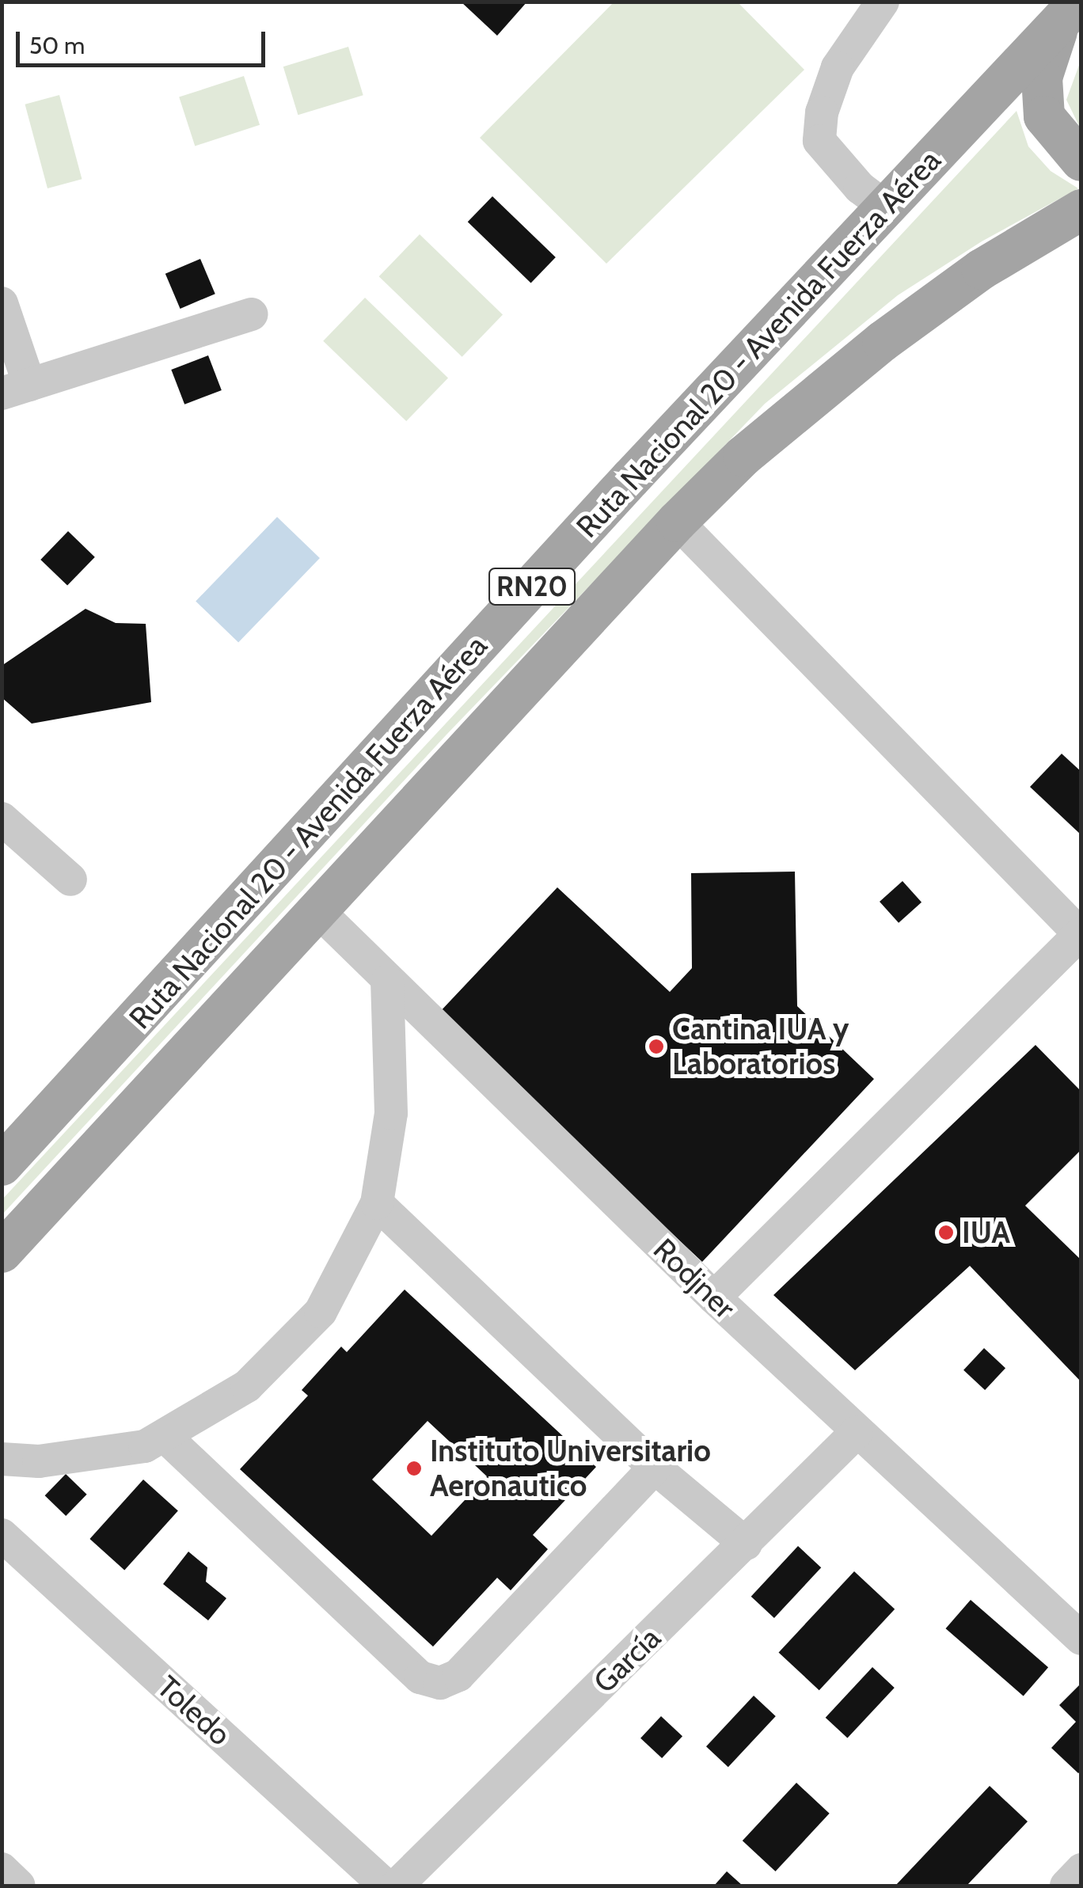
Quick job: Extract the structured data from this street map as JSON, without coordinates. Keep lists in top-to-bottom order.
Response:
{
  "streets": {
    "main road": ["Ruta Nacional 20 - Avenida Fuerza Aérea", "RN20"],
    "street": ["Rodjner", "García", "Toledo"]
  },
  "crossings": [
    ["Ruta Nacional 20 - Avenida Fuerza Aérea", "RN20"],
    ["Ruta Nacional 20 - Avenida Fuerza Aérea", "Rodjner"],
    ["Rodjner", "García"]
  ],
  "places": ["Cantina IUA y Laboratorios", "IUA", "Instituto Universitario Aeronautico"],
  "scale_bar": "50 m"
}
